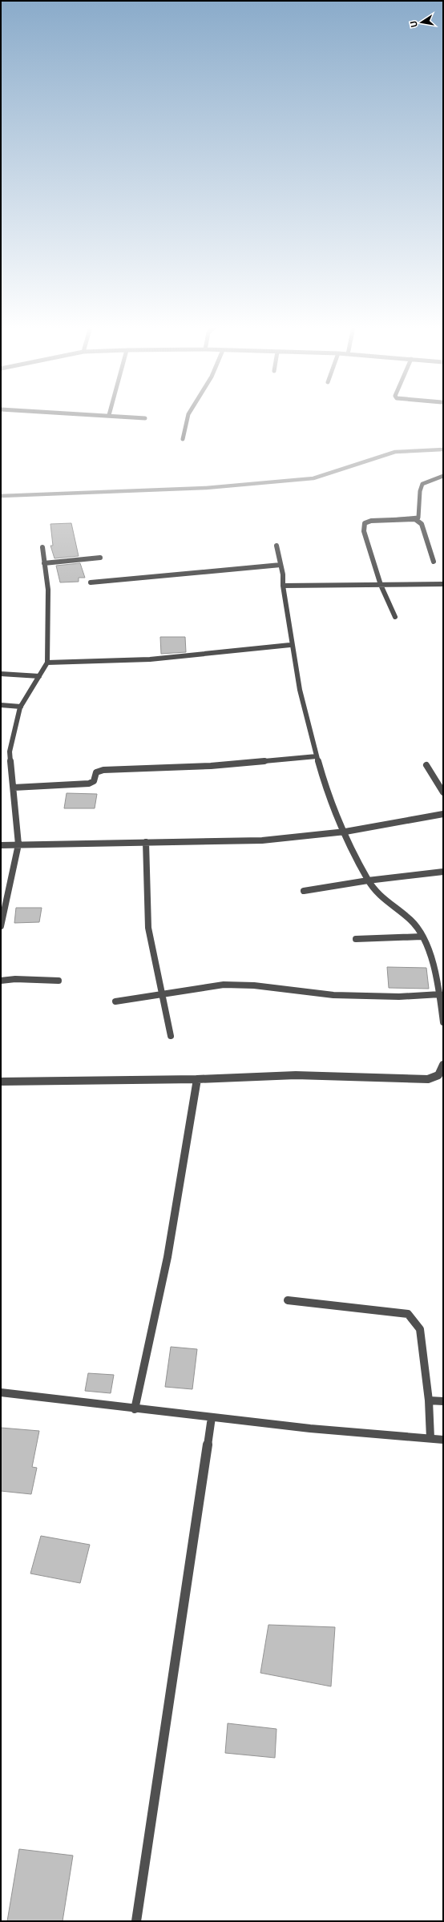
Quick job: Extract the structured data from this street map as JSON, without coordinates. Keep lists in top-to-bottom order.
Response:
{
  "north": "left"
}
